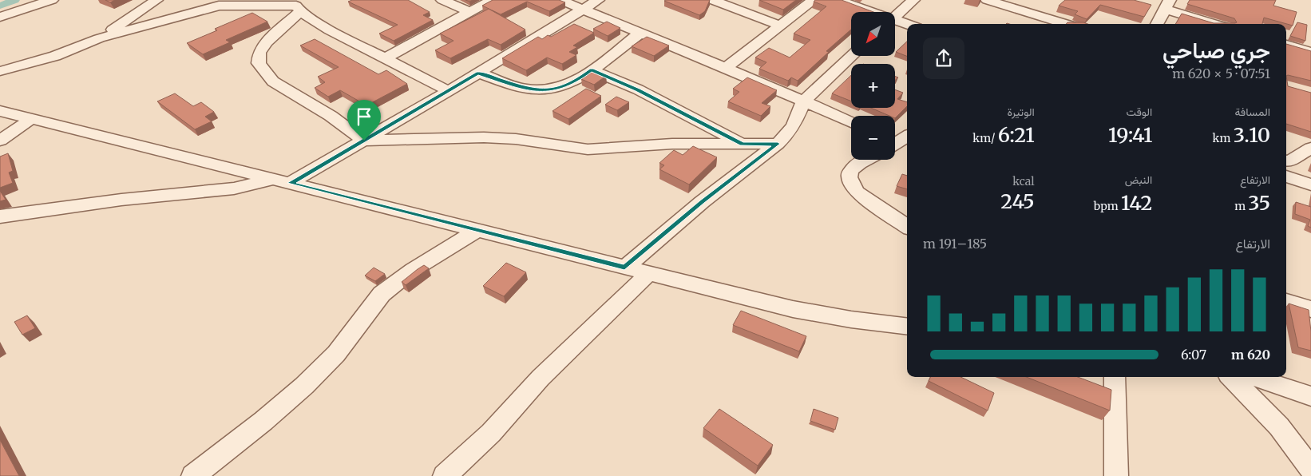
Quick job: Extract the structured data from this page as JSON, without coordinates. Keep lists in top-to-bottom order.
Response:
{
  "north": "bottom left",
  "page": {
    "map_buttons": ["+", "−"],
    "heading": ["جري صباحي", "07:51 · 5 × 620 m"],
    "stats": [
      ["المسافة", "3.10 km"],
      ["الوقت", "19:41"],
      ["الوتيرة", "6:21 /km"],
      ["الارتفاع", "35 m"],
      ["النبض", "142 bpm"],
      ["kcal", "245"]
    ],
    "chart": ["الارتفاع", "185–191 m"],
    "list": [
      {
        "name": "620 m",
        "note": "6:07"
      }
    ]
  }
}
